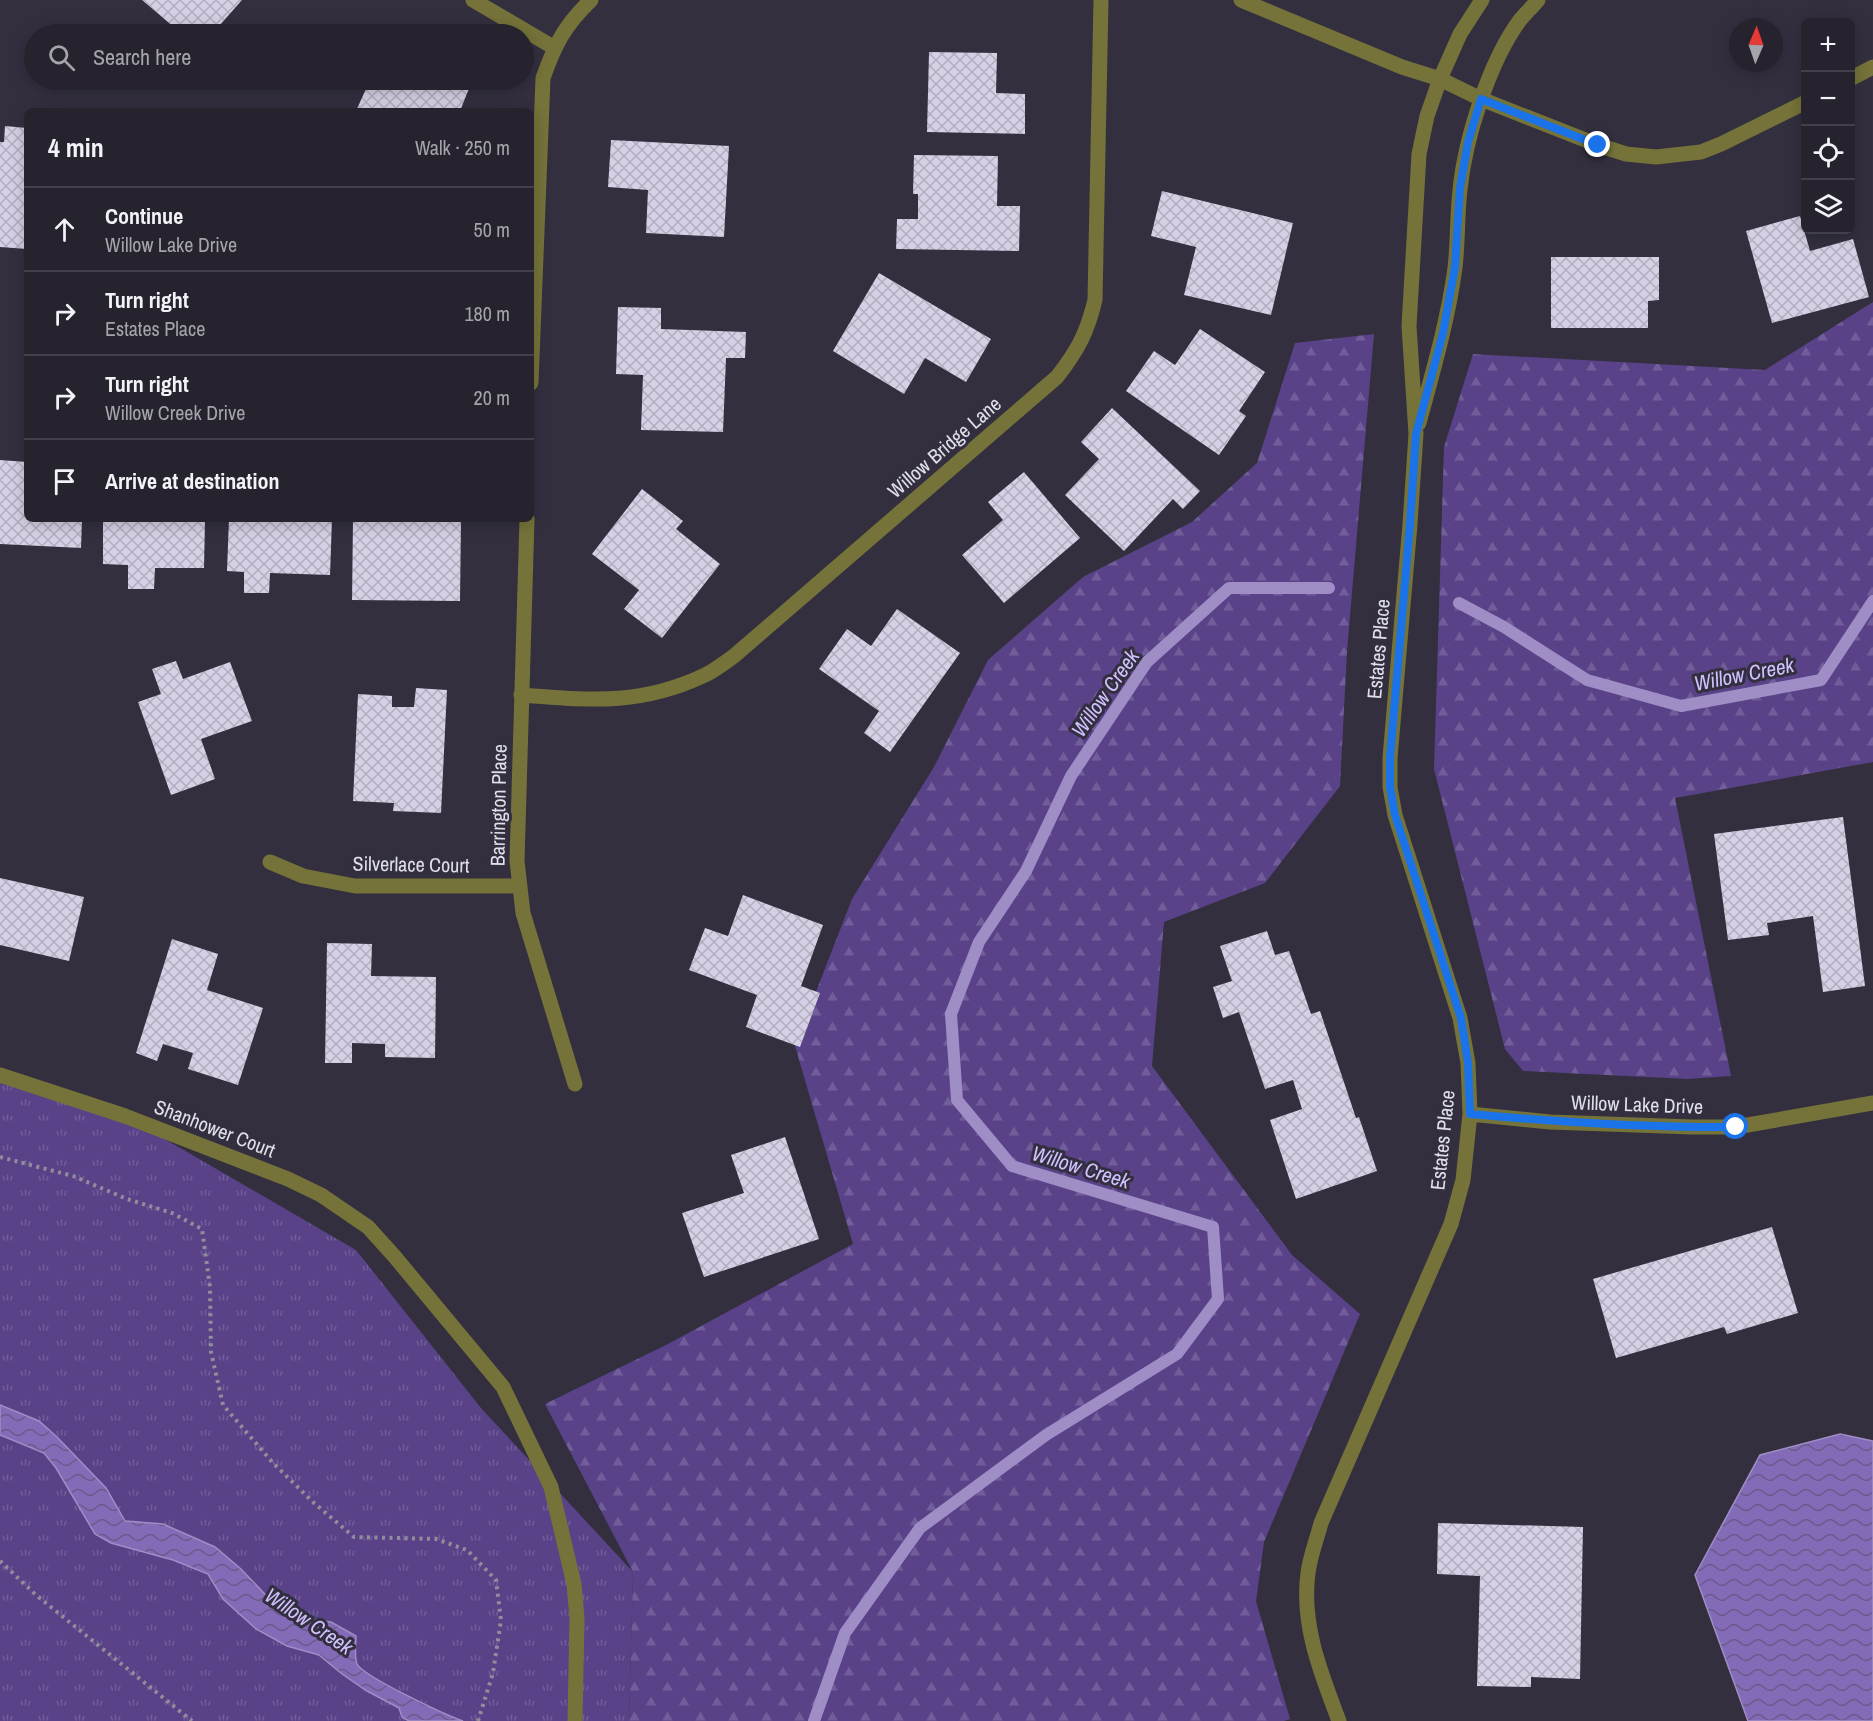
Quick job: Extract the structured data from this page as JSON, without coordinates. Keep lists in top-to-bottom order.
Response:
{
  "streets": {
    "street": [
      "Willow Bridge Lane",
      "Estates Place",
      "Barrington Place",
      "Silverlace Court",
      "Willow Lake Drive",
      "Shanhower Court"
    ]
  },
  "crossings": [
    ["Willow Bridge Lane", "Barrington Place"],
    ["Estates Place", "Willow Lake Drive"],
    ["Barrington Place", "Silverlace Court"]
  ],
  "water": ["Willow Creek"],
  "north": "top",
  "page": {
    "map_buttons": ["+", "−"],
    "search": "Search here",
    "heading": ["4 min", "Walk · 250 m"],
    "list": [
      ["Continue", "Willow Lake Drive", "50 m"],
      ["Turn right", "Estates Place", "180 m"],
      ["Turn right", "Willow Creek Drive", "20 m"],
      "Arrive at destination"
    ]
  }
}
